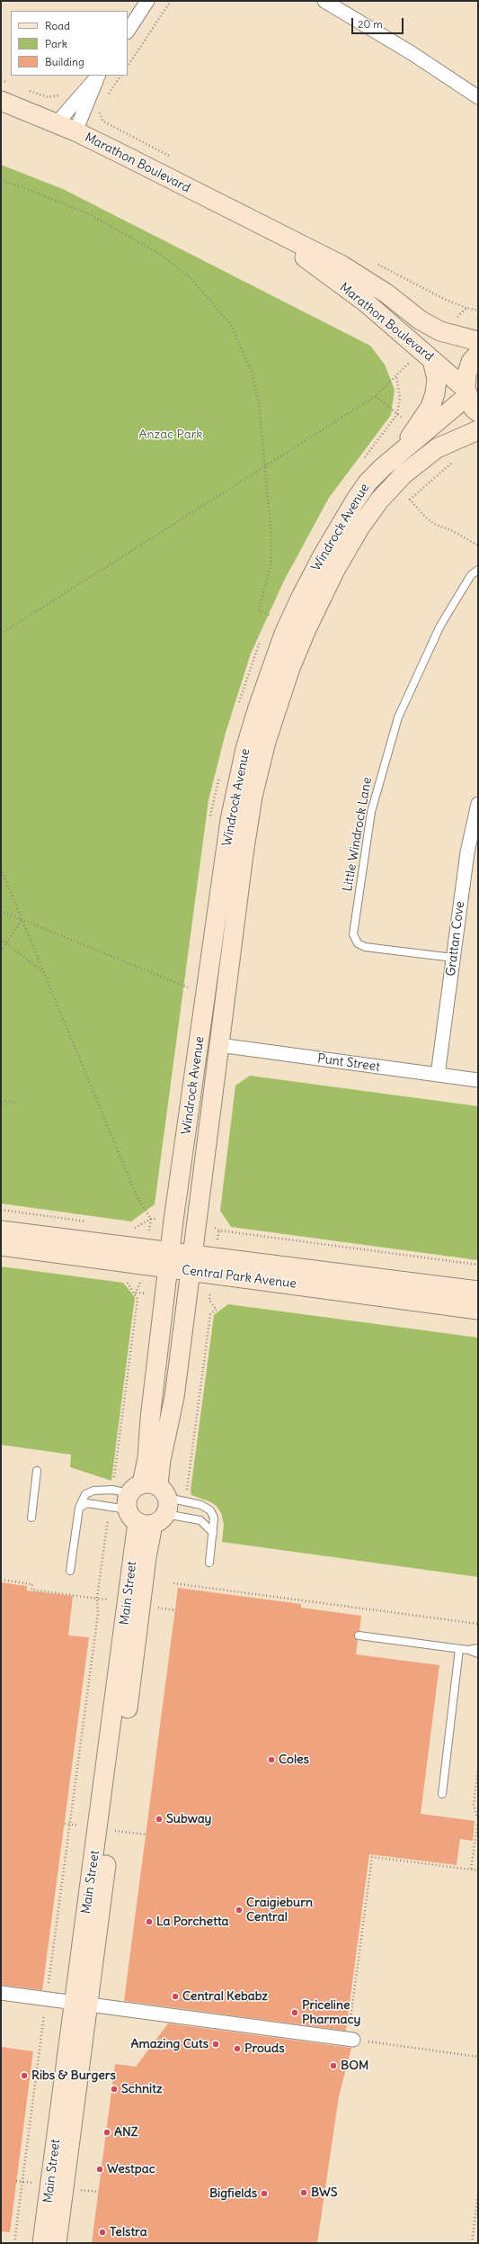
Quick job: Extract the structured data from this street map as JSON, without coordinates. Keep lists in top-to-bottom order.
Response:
{
  "streets": {
    "street": [
      "Marathon Boulevard",
      "Windrock Avenue",
      "Grattan Cove",
      "Punt Street",
      "Central Park Avenue",
      "Main Street"
    ],
    "lane": ["Little Windrock Lane"]
  },
  "crossings": [
    ["Marathon Boulevard", "Windrock Avenue"],
    ["Windrock Avenue", "Punt Street"],
    ["Windrock Avenue", "Central Park Avenue"],
    ["Windrock Avenue", "Main Street"],
    ["Little Windrock Lane", "Grattan Cove"],
    ["Grattan Cove", "Punt Street"],
    ["Central Park Avenue", "Main Street"]
  ],
  "parks": ["Anzac Park"],
  "places": [
    "Coles",
    "Subway",
    "Craigieburn Central",
    "La Porchetta",
    "Central Kebabz",
    "Priceline Pharmacy",
    "Amazing Cuts",
    "Prouds",
    "BOM",
    "Ribs & Burgers",
    "Schnitz",
    "ANZ",
    "Westpac",
    "BWS",
    "Bigfields",
    "Telstra"
  ],
  "legend": ["Road", "Park", "Building"],
  "scale_bar": "20 m"
}
